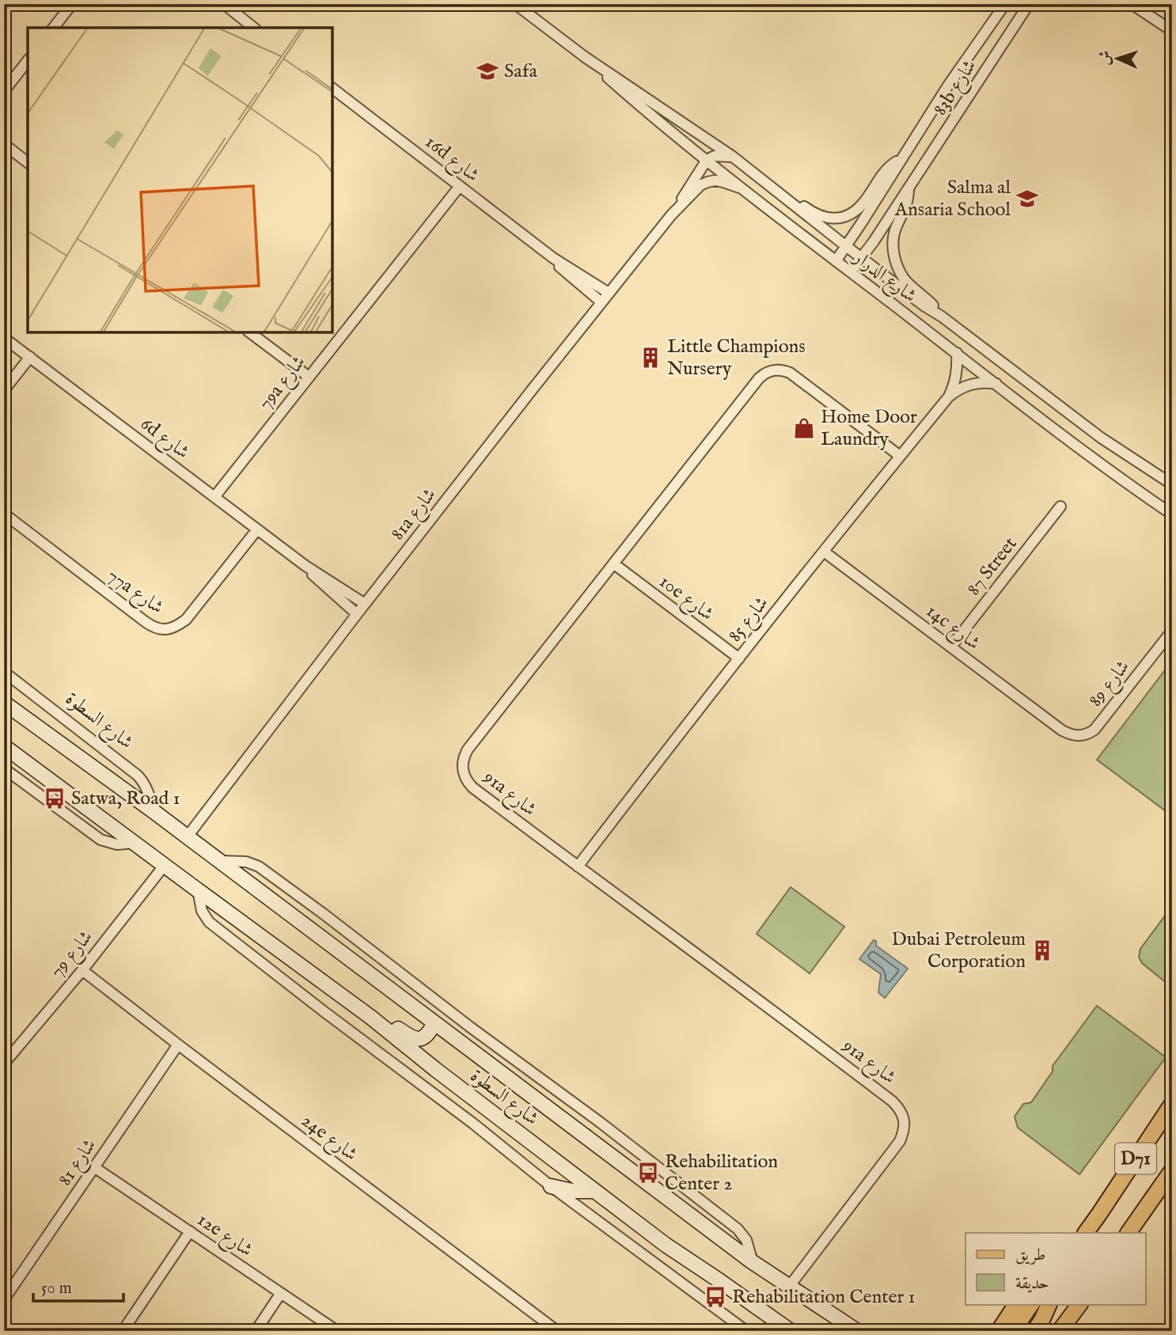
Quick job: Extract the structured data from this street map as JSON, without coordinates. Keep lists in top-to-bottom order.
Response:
{
  "streets": {
    "main road": ["شارع السطوة", "D71"],
    "street": [
      "83b شارع",
      "16d شارع",
      "شارع الدرار",
      "79a شارع",
      "6d شارع",
      "81a شارع",
      "87 Street",
      "77a شارع",
      "10e شارع",
      "شارع 85",
      "14c شارع",
      "شارع 89",
      "91a شارع",
      "شارع 79",
      "24e شارع",
      "شارع 81",
      "12e شارع"
    ]
  },
  "crossings": [
    ["83b شارع", "شارع الدرار"],
    ["16d شارع", "79a شارع"],
    ["16d شارع", "81a شارع"],
    ["شارع الدرار", "81a شارع"],
    ["شارع الدرار", "شارع 85"],
    ["79a شارع", "6d شارع"],
    ["6d شارع", "81a شارع"],
    ["6d شارع", "77a شارع"],
    ["81a شارع", "شارع السطوة"],
    ["87 Street", "14c شارع"],
    ["10e شارع", "شارع 85"],
    ["10e شارع", "91a شارع"],
    ["شارع 85", "14c شارع"],
    ["شارع 85", "91a شارع"],
    ["14c شارع", "شارع 89"],
    ["شارع السطوة", "91a شارع"],
    ["شارع السطوة", "شارع 79"],
    ["شارع 79", "24e شارع"],
    ["24e شارع", "شارع 81"],
    ["شارع 81", "12e شارع"]
  ],
  "places": {
    "school or university": ["Safa", "Salma al Ansaria School"],
    "building": ["Little Champions Nursery", "Dubai Petroleum Corporation"],
    "shop": ["Home Door Laundry"],
    "bus stop": ["Satwa, Road 1", "Rehabilitation Center 2", "Rehabilitation Center 1"]
  },
  "legend": ["طريق", "حديقة"],
  "scale_bar": "50 m",
  "north": "left"
}
